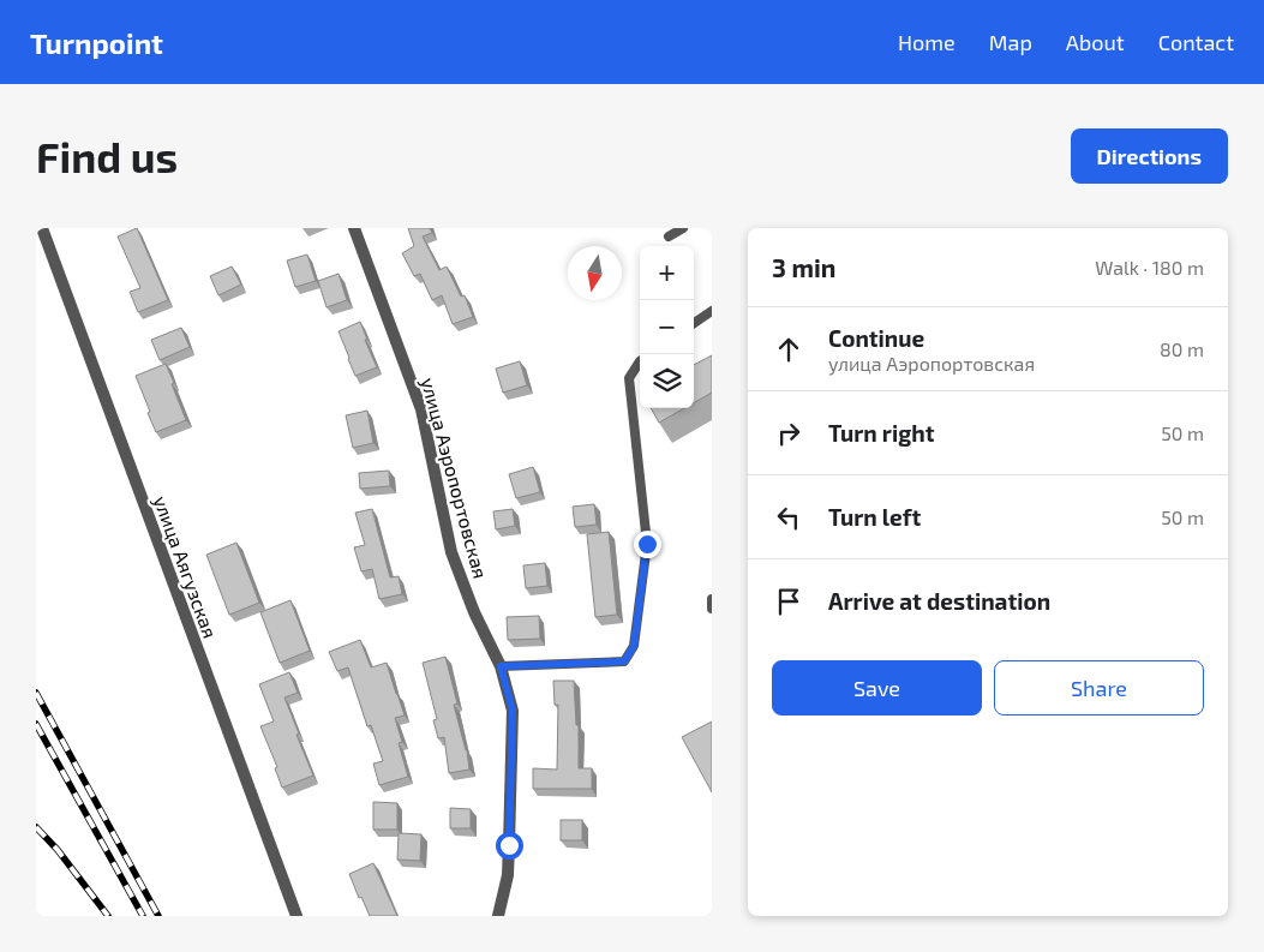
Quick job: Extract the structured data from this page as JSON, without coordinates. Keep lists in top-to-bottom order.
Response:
{
  "streets": {
    "street": ["улица Аэропортовская", "улица Аягузская"]
  },
  "north": "bottom",
  "page": {
    "header": "Turnpoint",
    "nav": [
      "Home",
      "Map",
      "About",
      "Contact"
    ],
    "buttons": [
      "Directions",
      ["Save", "Share"]
    ],
    "title": "Find us",
    "heading": ["3 min", "Walk · 180 m"],
    "map_buttons": ["+", "−"],
    "list": [
      ["Continue", "улица Аэропортовская", "80 m"],
      ["Turn right", "50 m"],
      ["Turn left", "50 m"],
      "Arrive at destination"
    ]
  }
}
